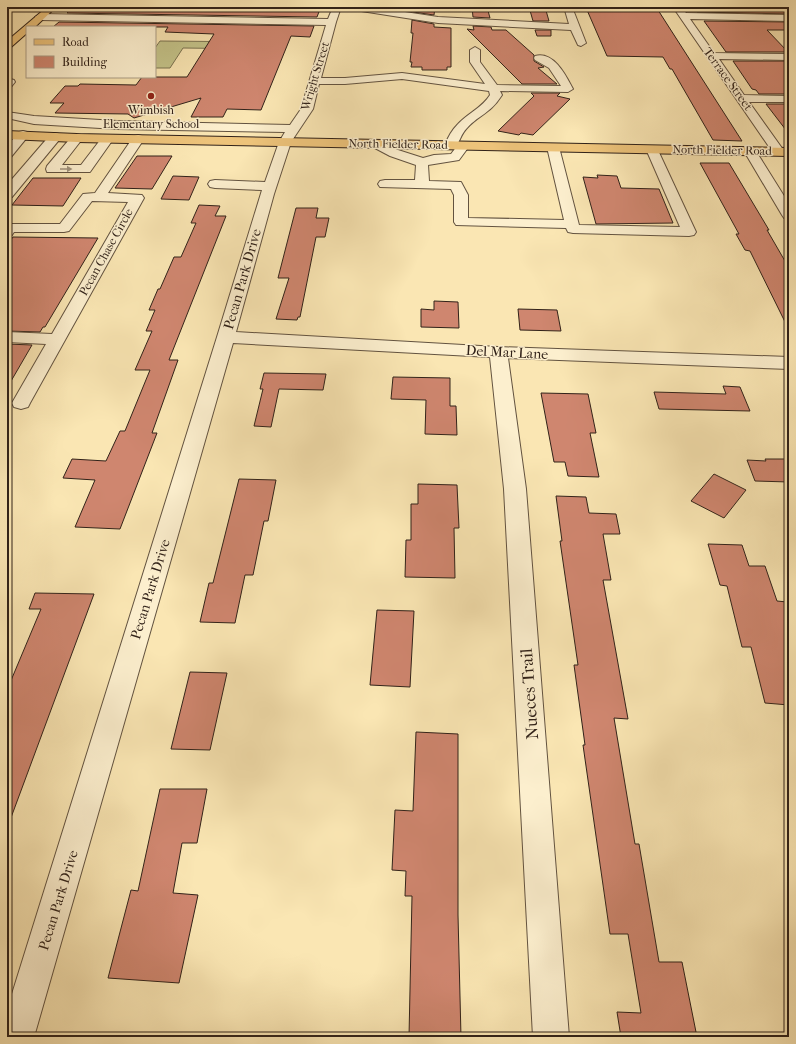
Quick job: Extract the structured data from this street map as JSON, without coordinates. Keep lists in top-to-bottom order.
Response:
{
  "streets": {
    "main road": ["North Fielder Road"],
    "street": [
      "Wright Street",
      "Terrace Street",
      "Pecan Chase Circle",
      "Pecan Park Drive",
      "Del Mar Lane",
      "Nueces Trail"
    ]
  },
  "crossings": [
    ["Wright Street", "North Fielder Road"],
    ["Wright Street", "Pecan Park Drive"],
    ["Terrace Street", "North Fielder Road"],
    ["North Fielder Road", "Pecan Park Drive"],
    ["Pecan Park Drive", "Del Mar Lane"],
    ["Del Mar Lane", "Nueces Trail"]
  ],
  "places": ["Wimbish Elementary School"],
  "legend": ["Road", "Building"]
}
